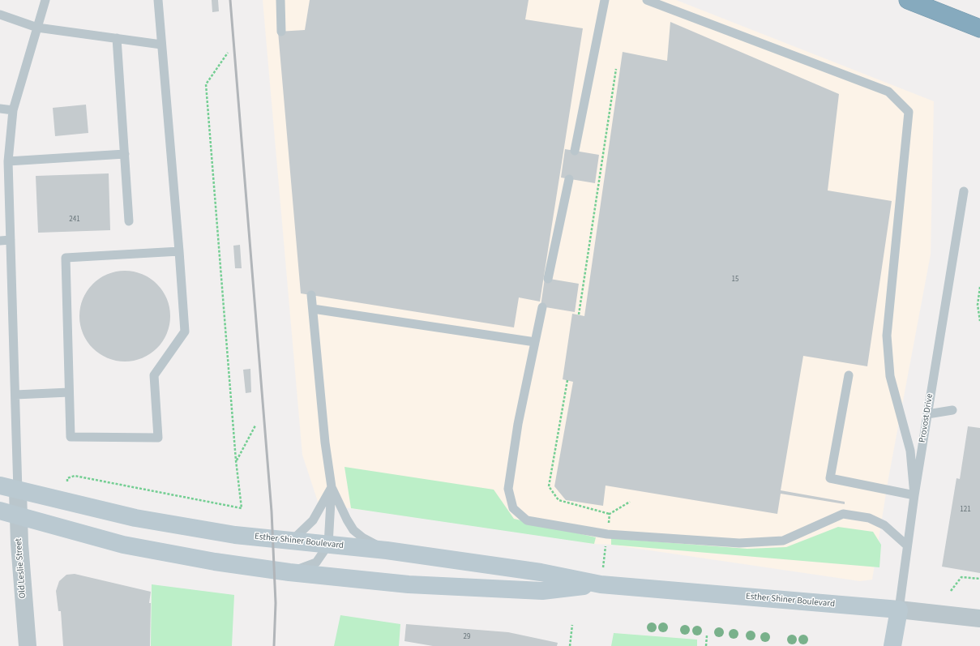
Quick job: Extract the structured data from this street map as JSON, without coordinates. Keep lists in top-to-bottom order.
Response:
{
  "streets": {
    "street": ["Provost Drive", "Esther Shiner Boulevard", "Old Leslie Street"]
  },
  "crossings": [
    ["Provost Drive", "Esther Shiner Boulevard"],
    ["Esther Shiner Boulevard", "Old Leslie Street"]
  ],
  "house_numbers": [
    "241",
    "15",
    "121",
    "29"
  ]
}
